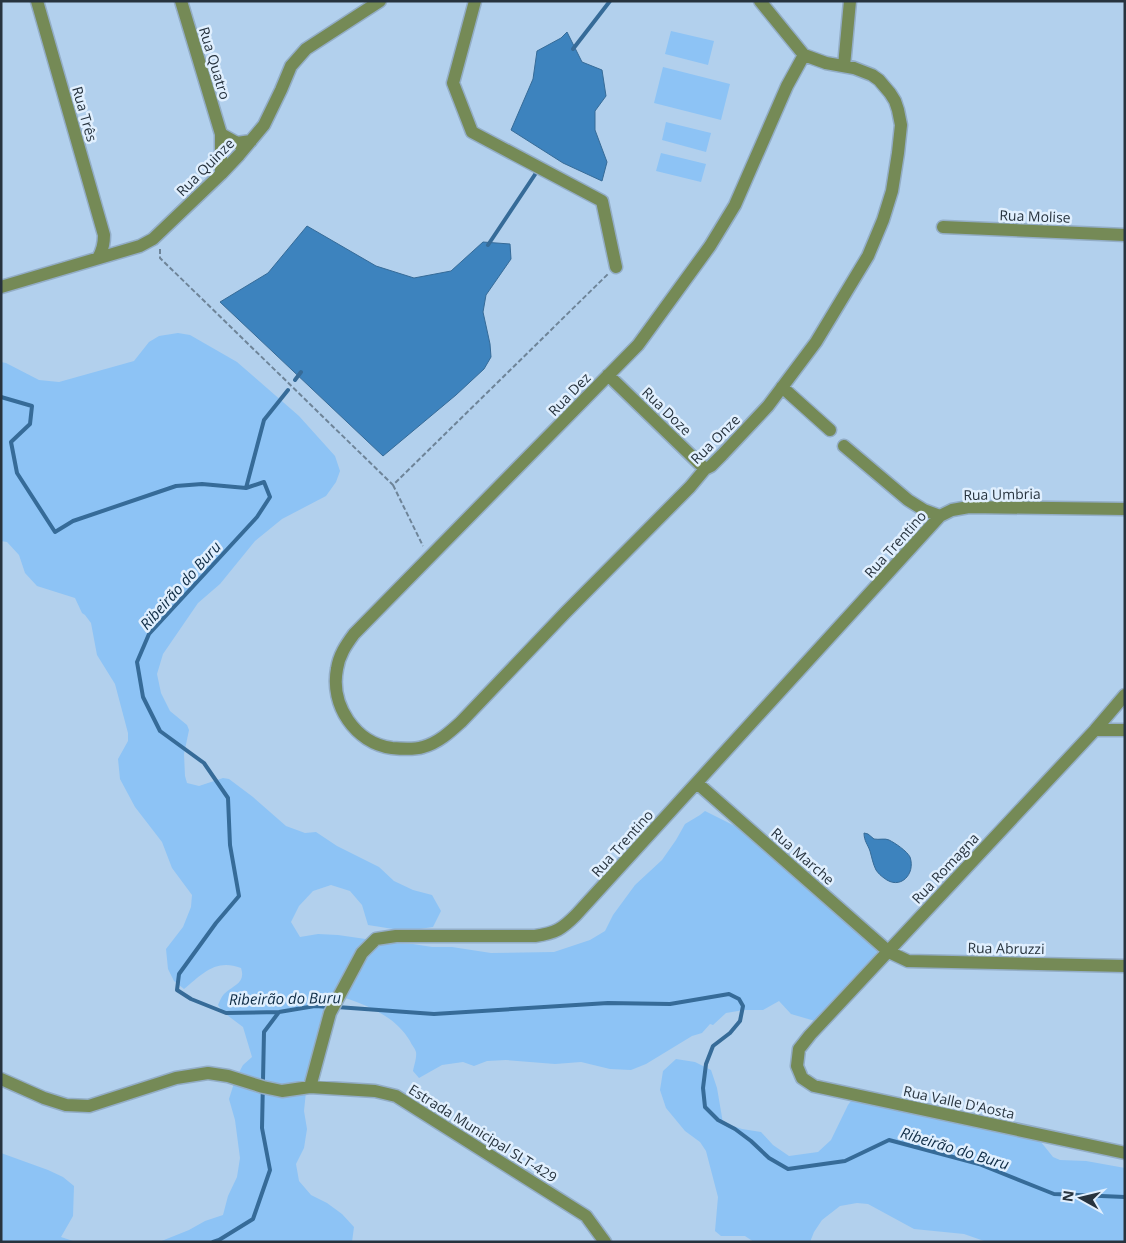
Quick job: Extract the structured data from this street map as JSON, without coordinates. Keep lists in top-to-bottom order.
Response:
{
  "streets": {
    "street": [
      "Rua Quatro",
      "Rua Três",
      "Rua Quinze",
      "Rua Molise",
      "Rua Dez",
      "Rua Doze",
      "Rua Onze",
      "Rua Umbria",
      "Rua Trentino",
      "Rua Marche",
      "Rua Romagna",
      "Rua Abruzzi",
      "Rua Valle D'Aosta",
      "Estrada Municipal SLT-429"
    ]
  },
  "crossings": [
    ["Rua Quatro", "Rua Quinze"],
    ["Rua Dez", "Rua Doze"],
    ["Rua Dez", "Rua Onze"],
    ["Rua Doze", "Rua Onze"],
    ["Rua Umbria", "Rua Trentino"],
    ["Rua Trentino", "Rua Marche"],
    ["Rua Trentino", "Estrada Municipal SLT-429"],
    ["Rua Marche", "Rua Romagna"],
    ["Rua Marche", "Rua Abruzzi"],
    ["Rua Romagna", "Rua Abruzzi"],
    ["Rua Romagna", "Rua Valle D'Aosta"]
  ],
  "water": ["Ribeirão do Buru"],
  "north": "left"
}
